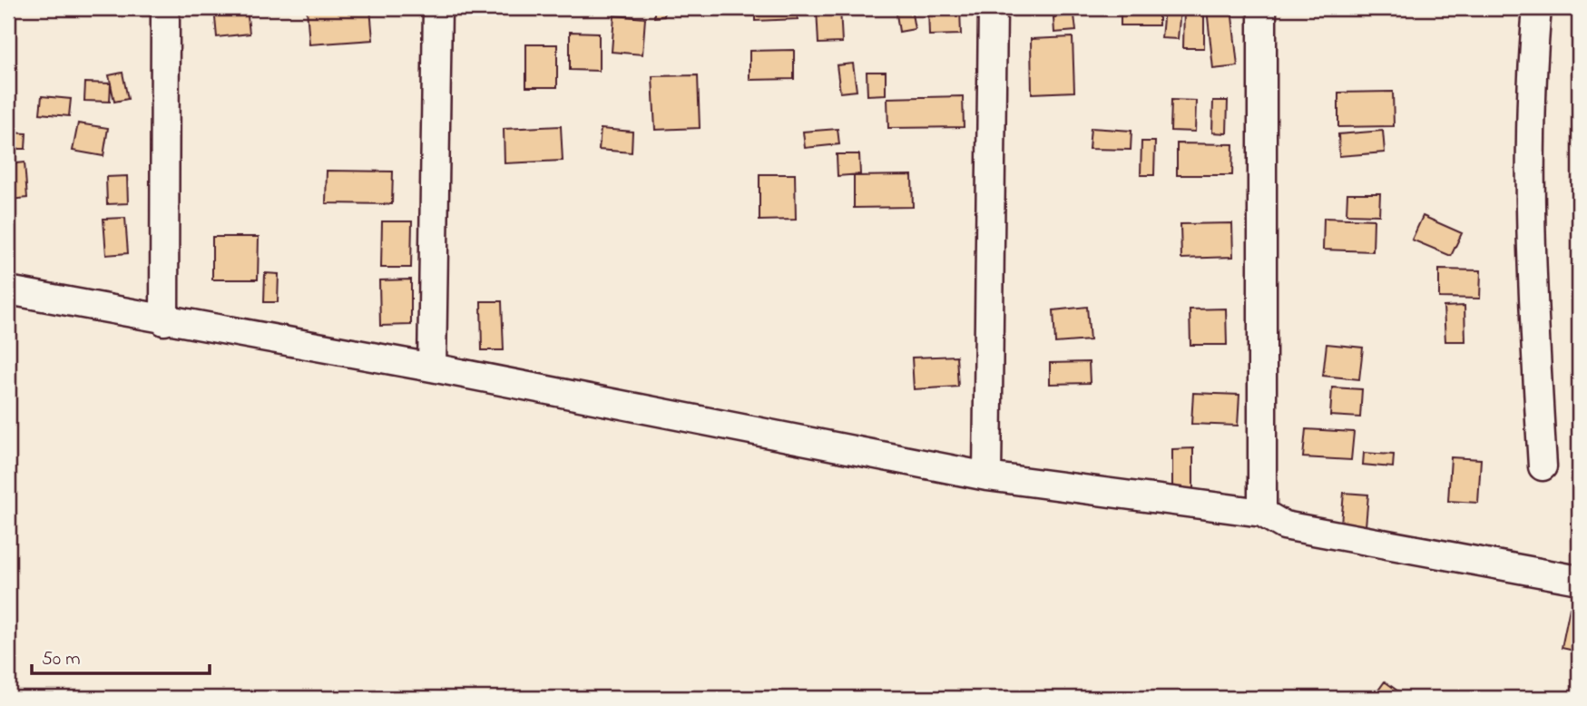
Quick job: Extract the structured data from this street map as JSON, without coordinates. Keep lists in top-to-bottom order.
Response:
{
  "scale_bar": "50 m"
}
